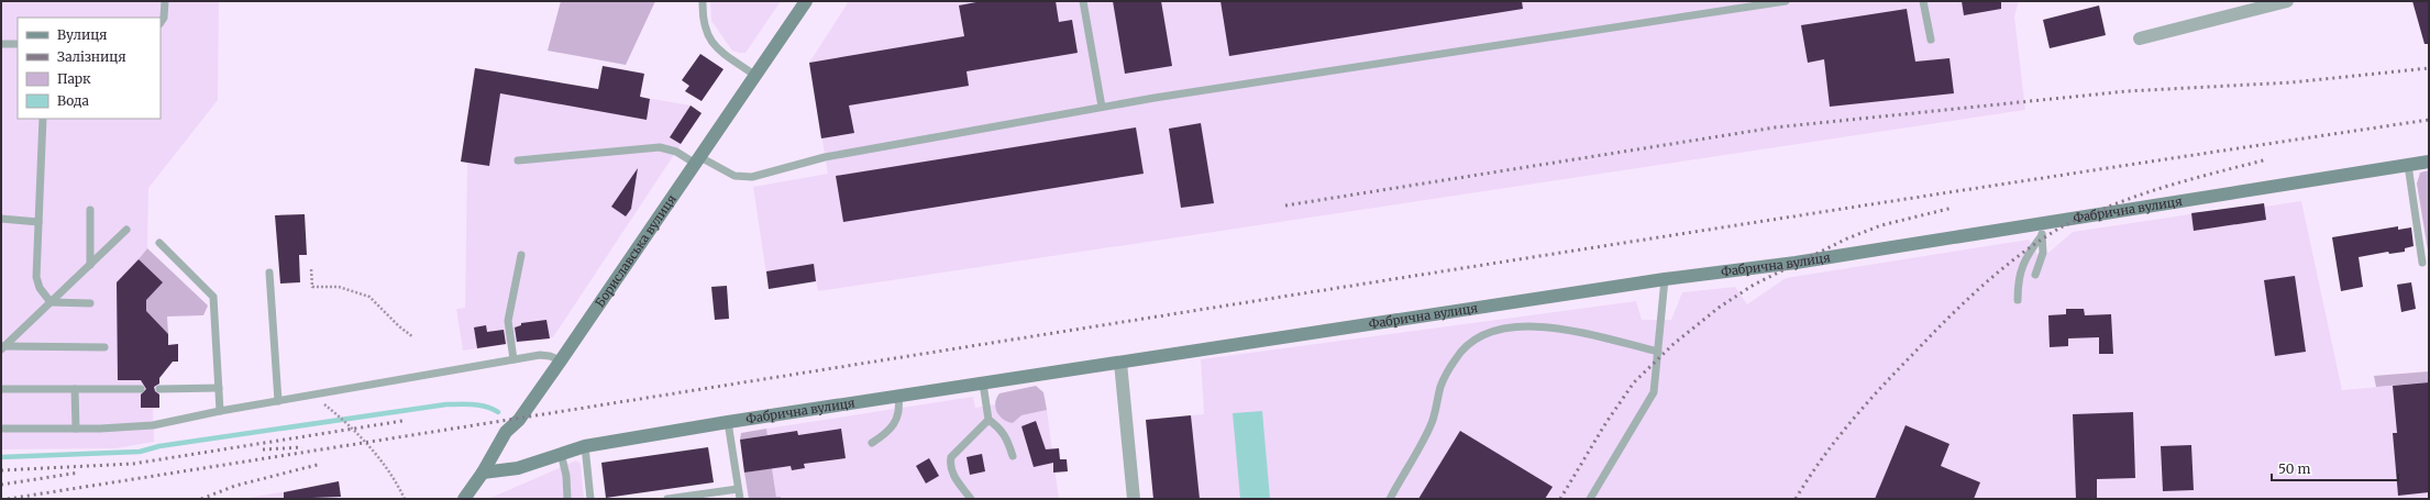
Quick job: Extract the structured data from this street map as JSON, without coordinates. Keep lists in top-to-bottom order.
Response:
{
  "streets": {
    "street": ["Фабрична вулиця", "Бориславська вулиця"]
  },
  "crossings": [
    ["Фабрична вулиця", "Бориславська вулиця"]
  ],
  "legend": [
    "Вулиця",
    "Залізниця",
    "Парк",
    "Вода"
  ],
  "scale_bar": "50 m"
}
